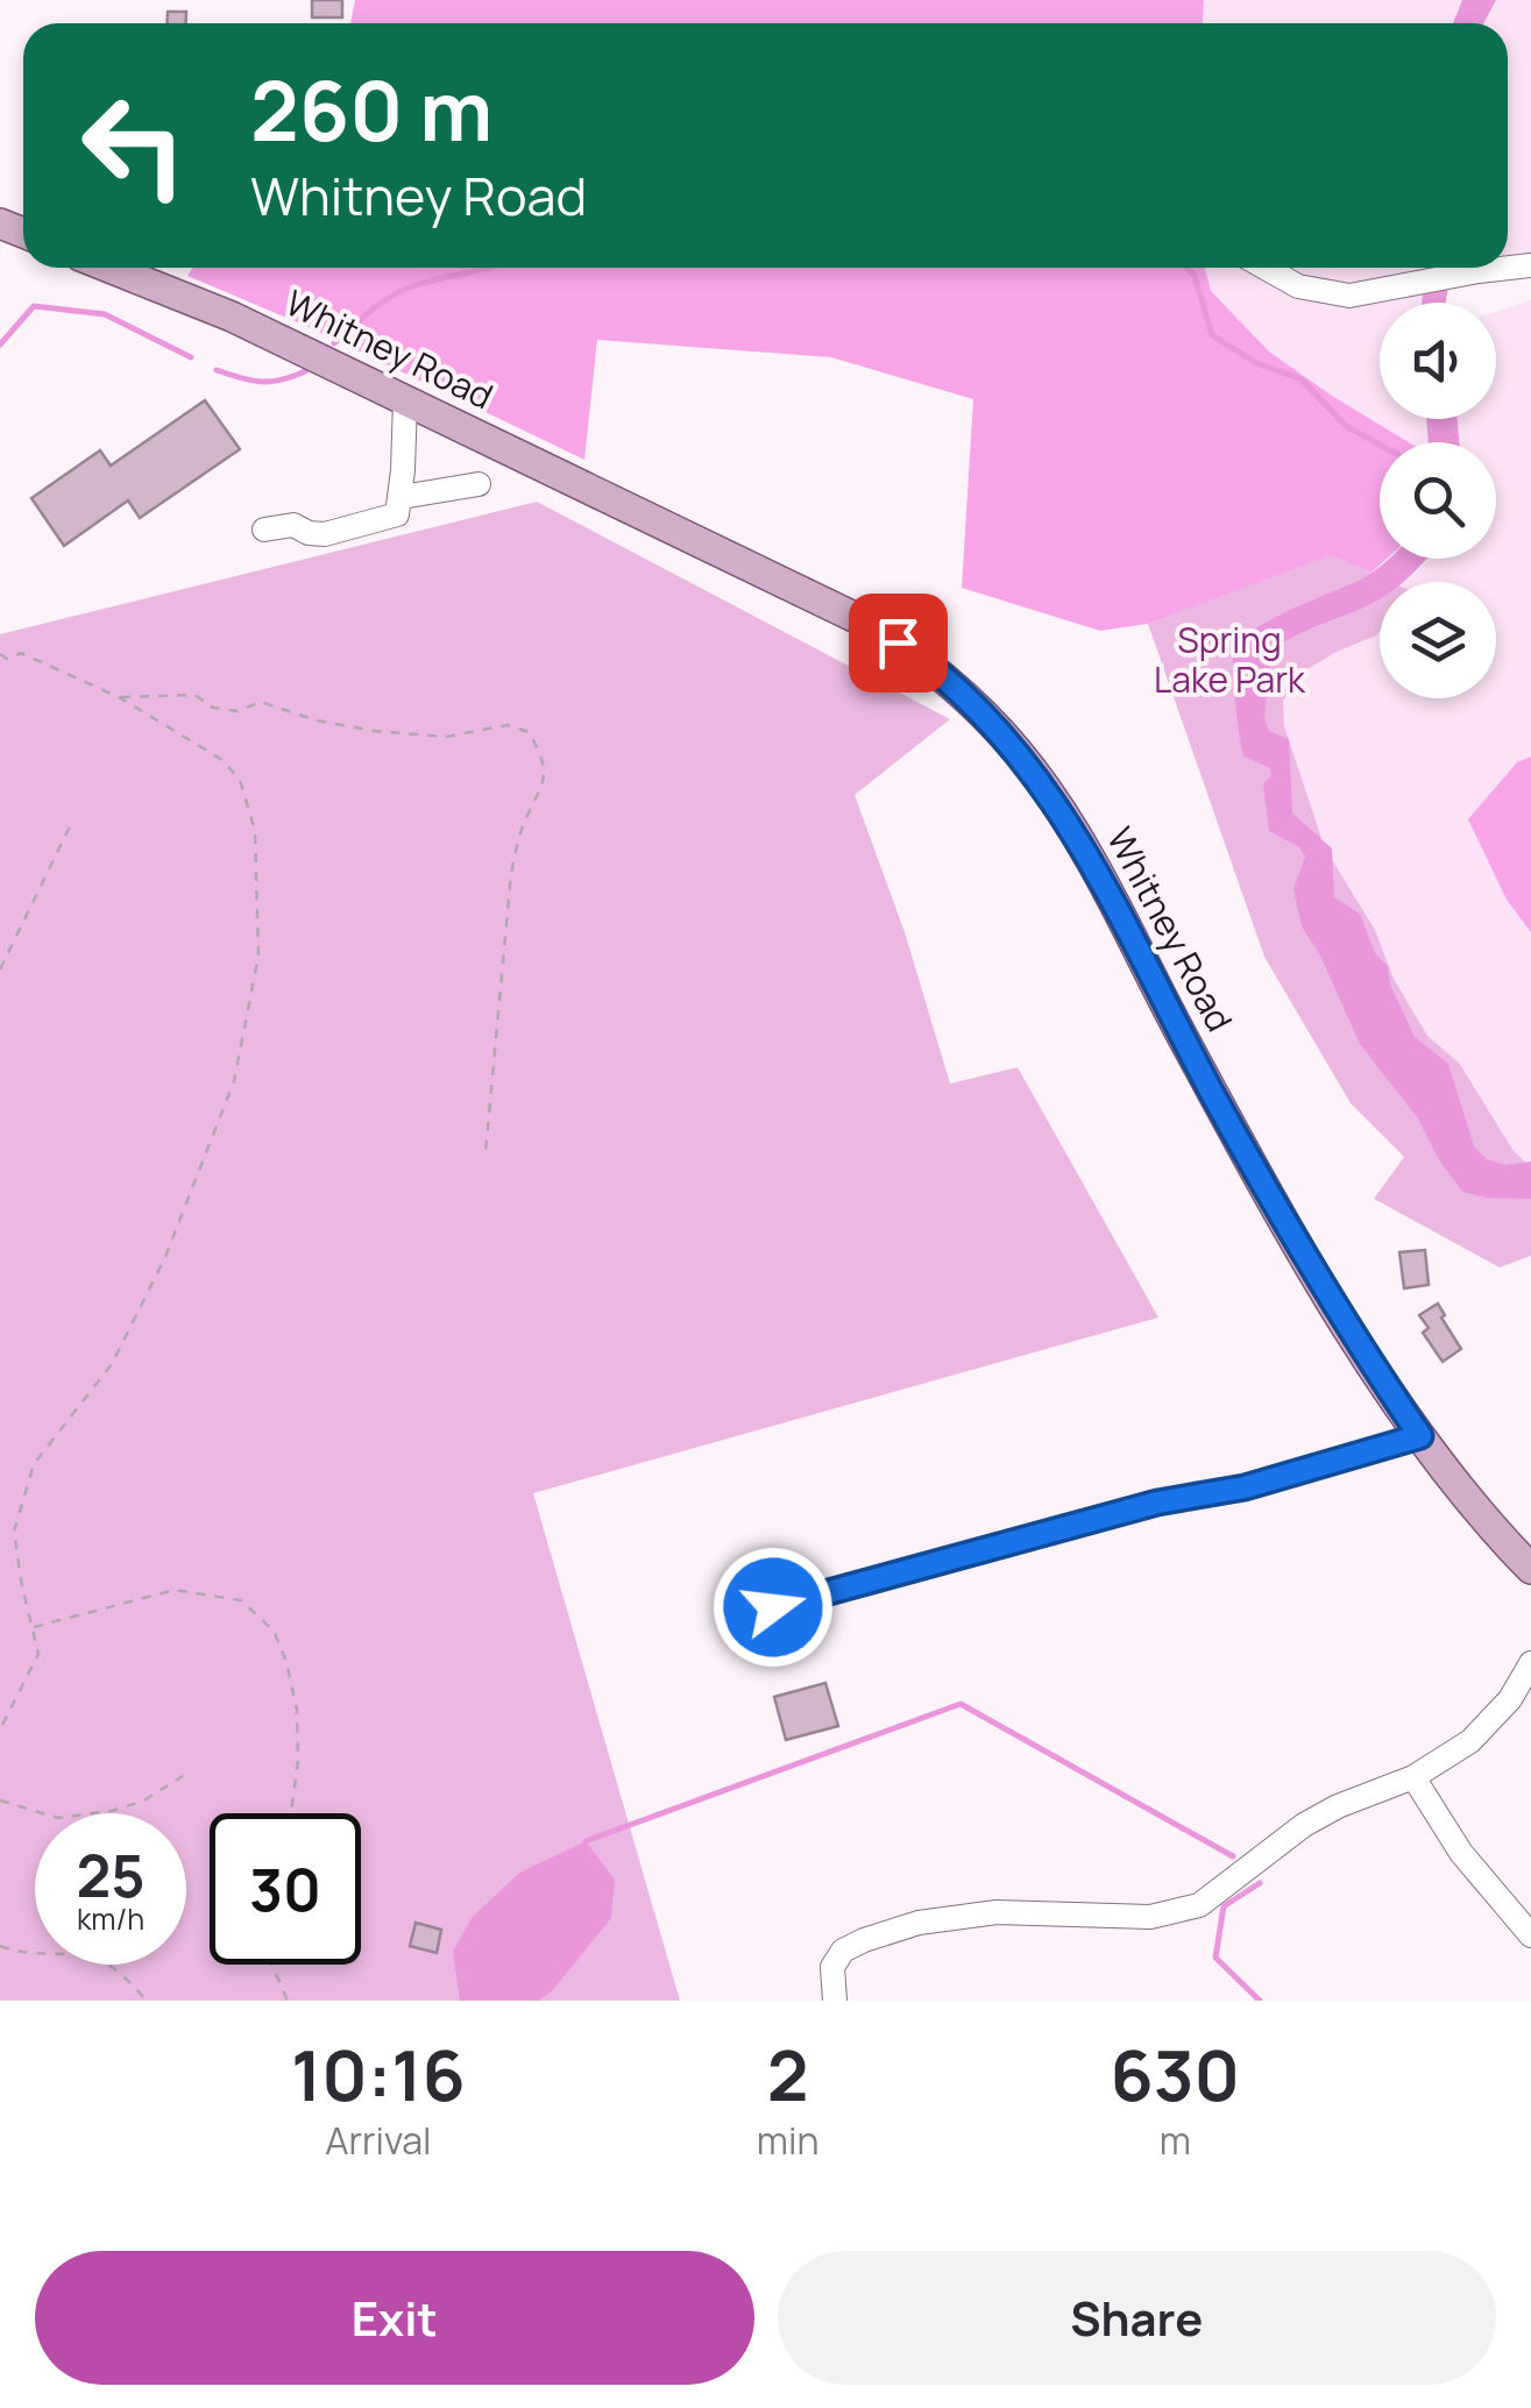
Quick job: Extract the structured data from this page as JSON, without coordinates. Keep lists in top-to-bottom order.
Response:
{
  "streets": {
    "main road": ["Whitney Road"]
  },
  "parks": ["Spring Lake Park"],
  "page": {
    "turn": ["260 m", "Whitney Road"],
    "speed": "25 km/h",
    "limit": "30",
    "eta": [
      "10:16",
      "Arrival",
      "2",
      "min",
      "630",
      "m"
    ],
    "buttons": ["Exit", "Share"]
  }
}
